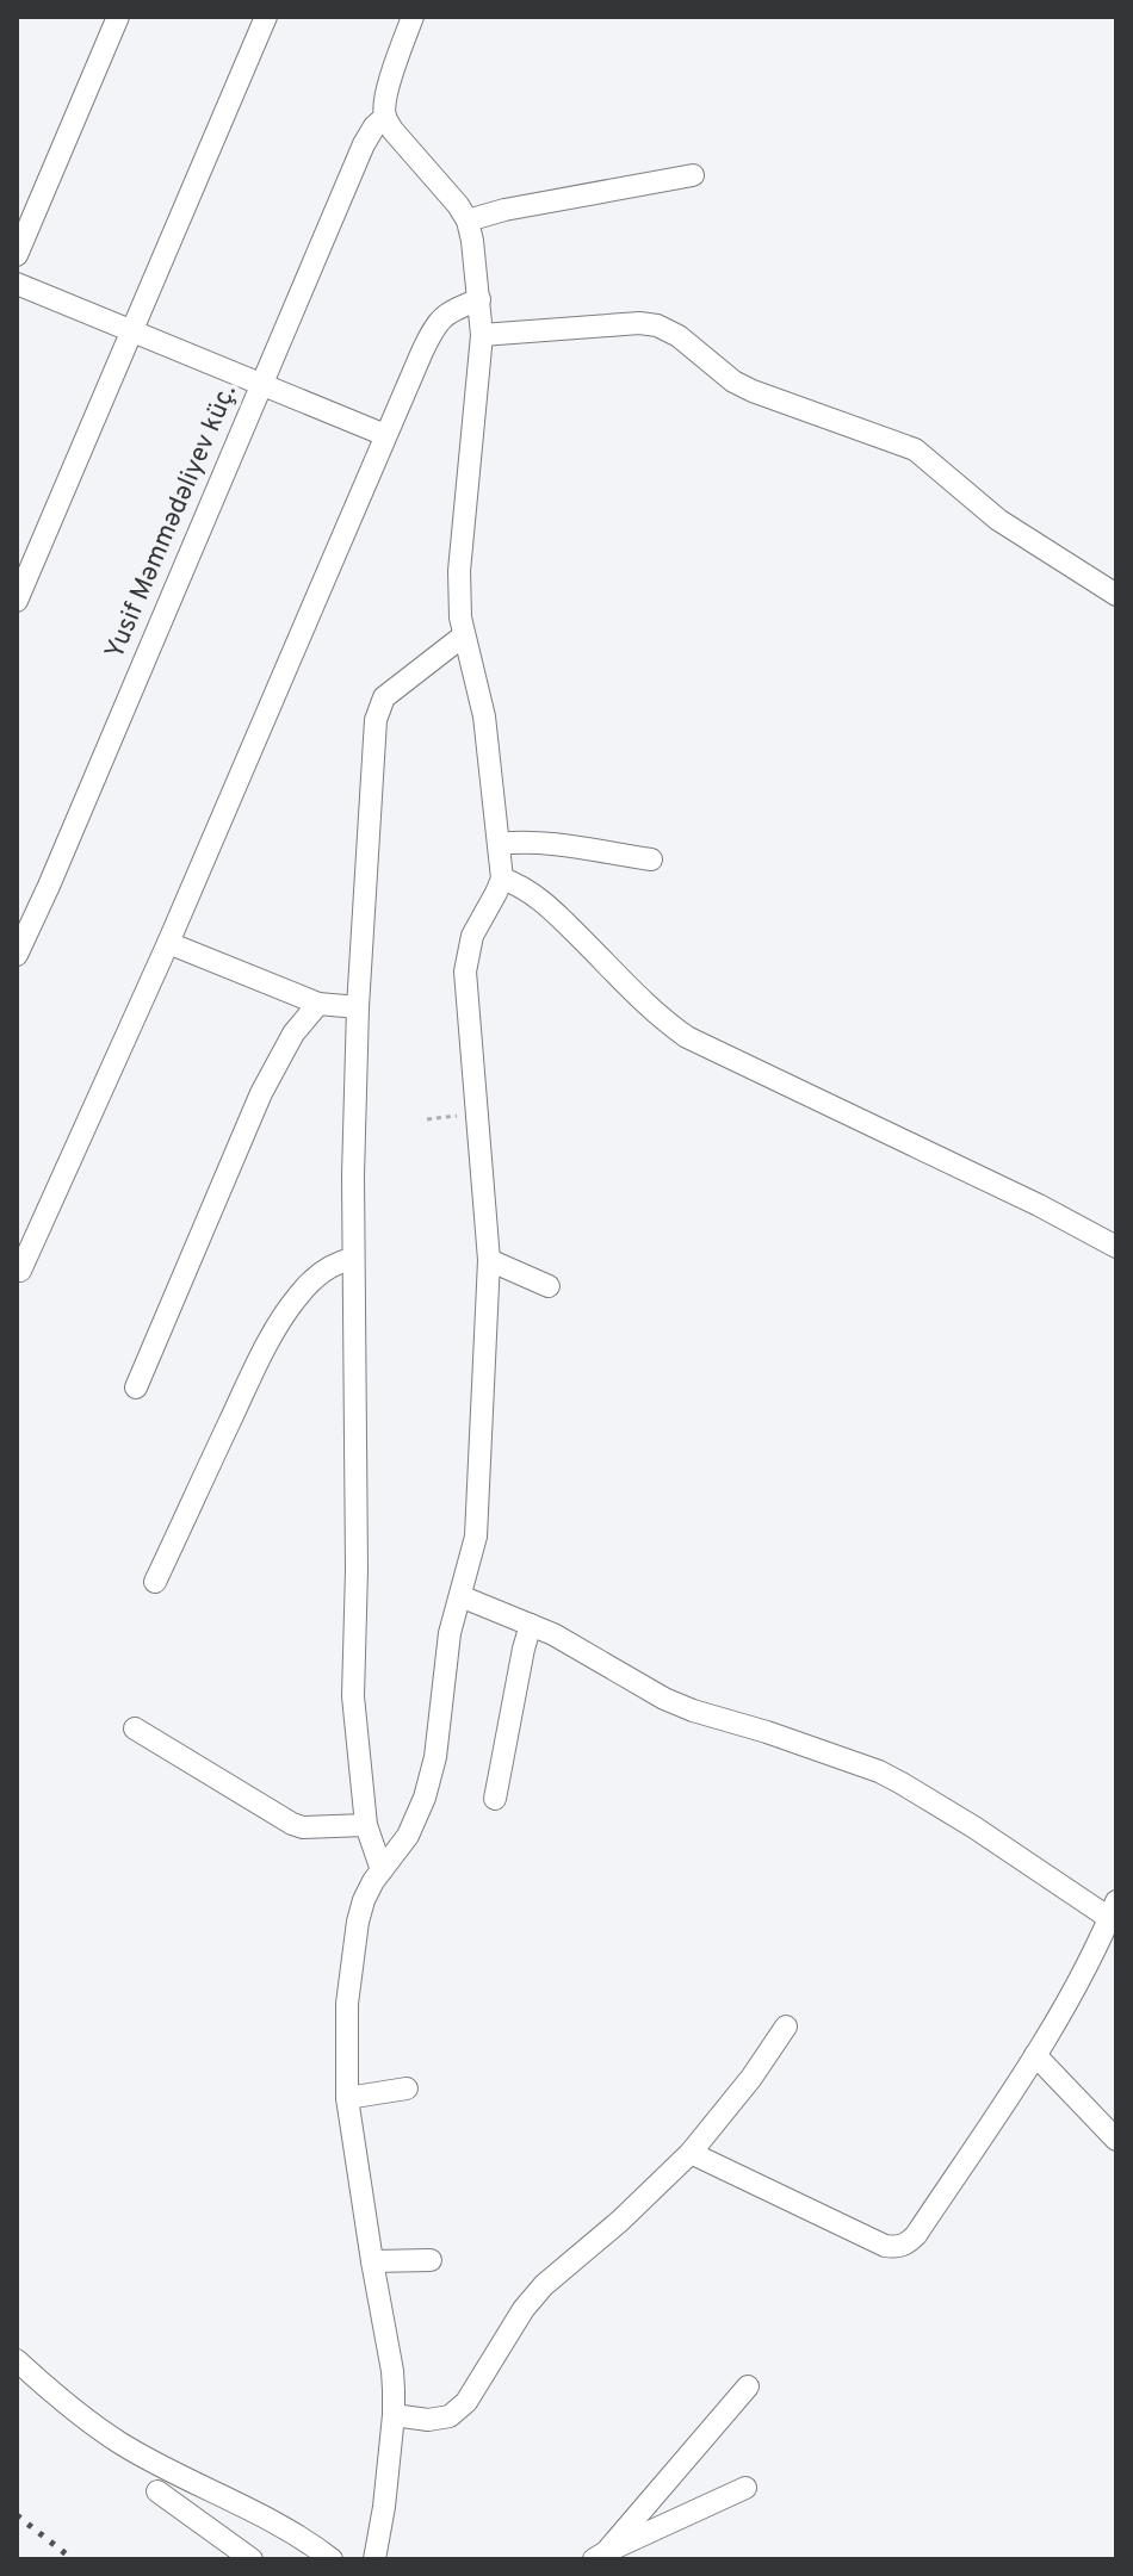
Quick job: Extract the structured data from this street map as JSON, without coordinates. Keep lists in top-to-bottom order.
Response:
{
  "streets": {
    "street": ["Yusif Məmmədəliyev küç."]
  }
}
